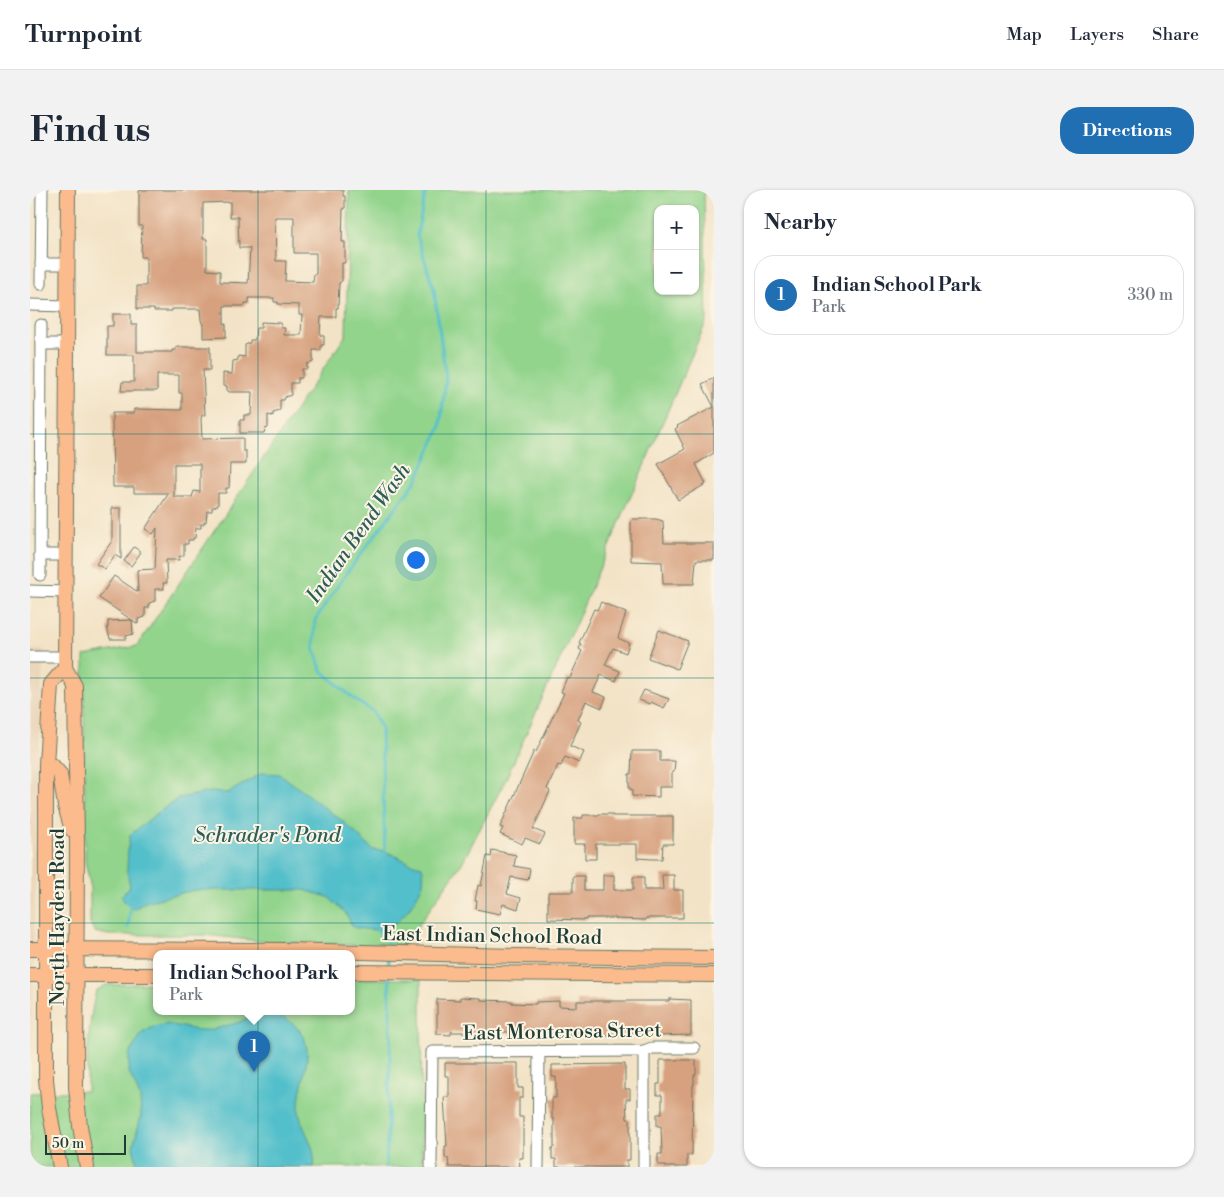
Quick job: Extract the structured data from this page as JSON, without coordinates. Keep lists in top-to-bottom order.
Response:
{
  "streets": {
    "main road": ["North Hayden Road", "East Indian School Road"],
    "street": ["East Monterosa Street"]
  },
  "crossings": [
    ["North Hayden Road", "East Indian School Road"]
  ],
  "water": ["Indian Bend Wash", "Schrader's Pond"],
  "scale_bar": "50 m",
  "page": {
    "header": "Turnpoint",
    "nav": ["Map", "Layers", "Share"],
    "buttons": "Directions",
    "title": "Find us",
    "heading": "Nearby",
    "map_buttons": ["+", "−"],
    "list": [
      {
        "mark": "1",
        "name": "Indian School Park",
        "note": "Park",
        "value": "330 m"
      }
    ],
    "popup": ["Indian School Park", "Park"],
    "pins": "1",
    "scale": "50 m"
  }
}
